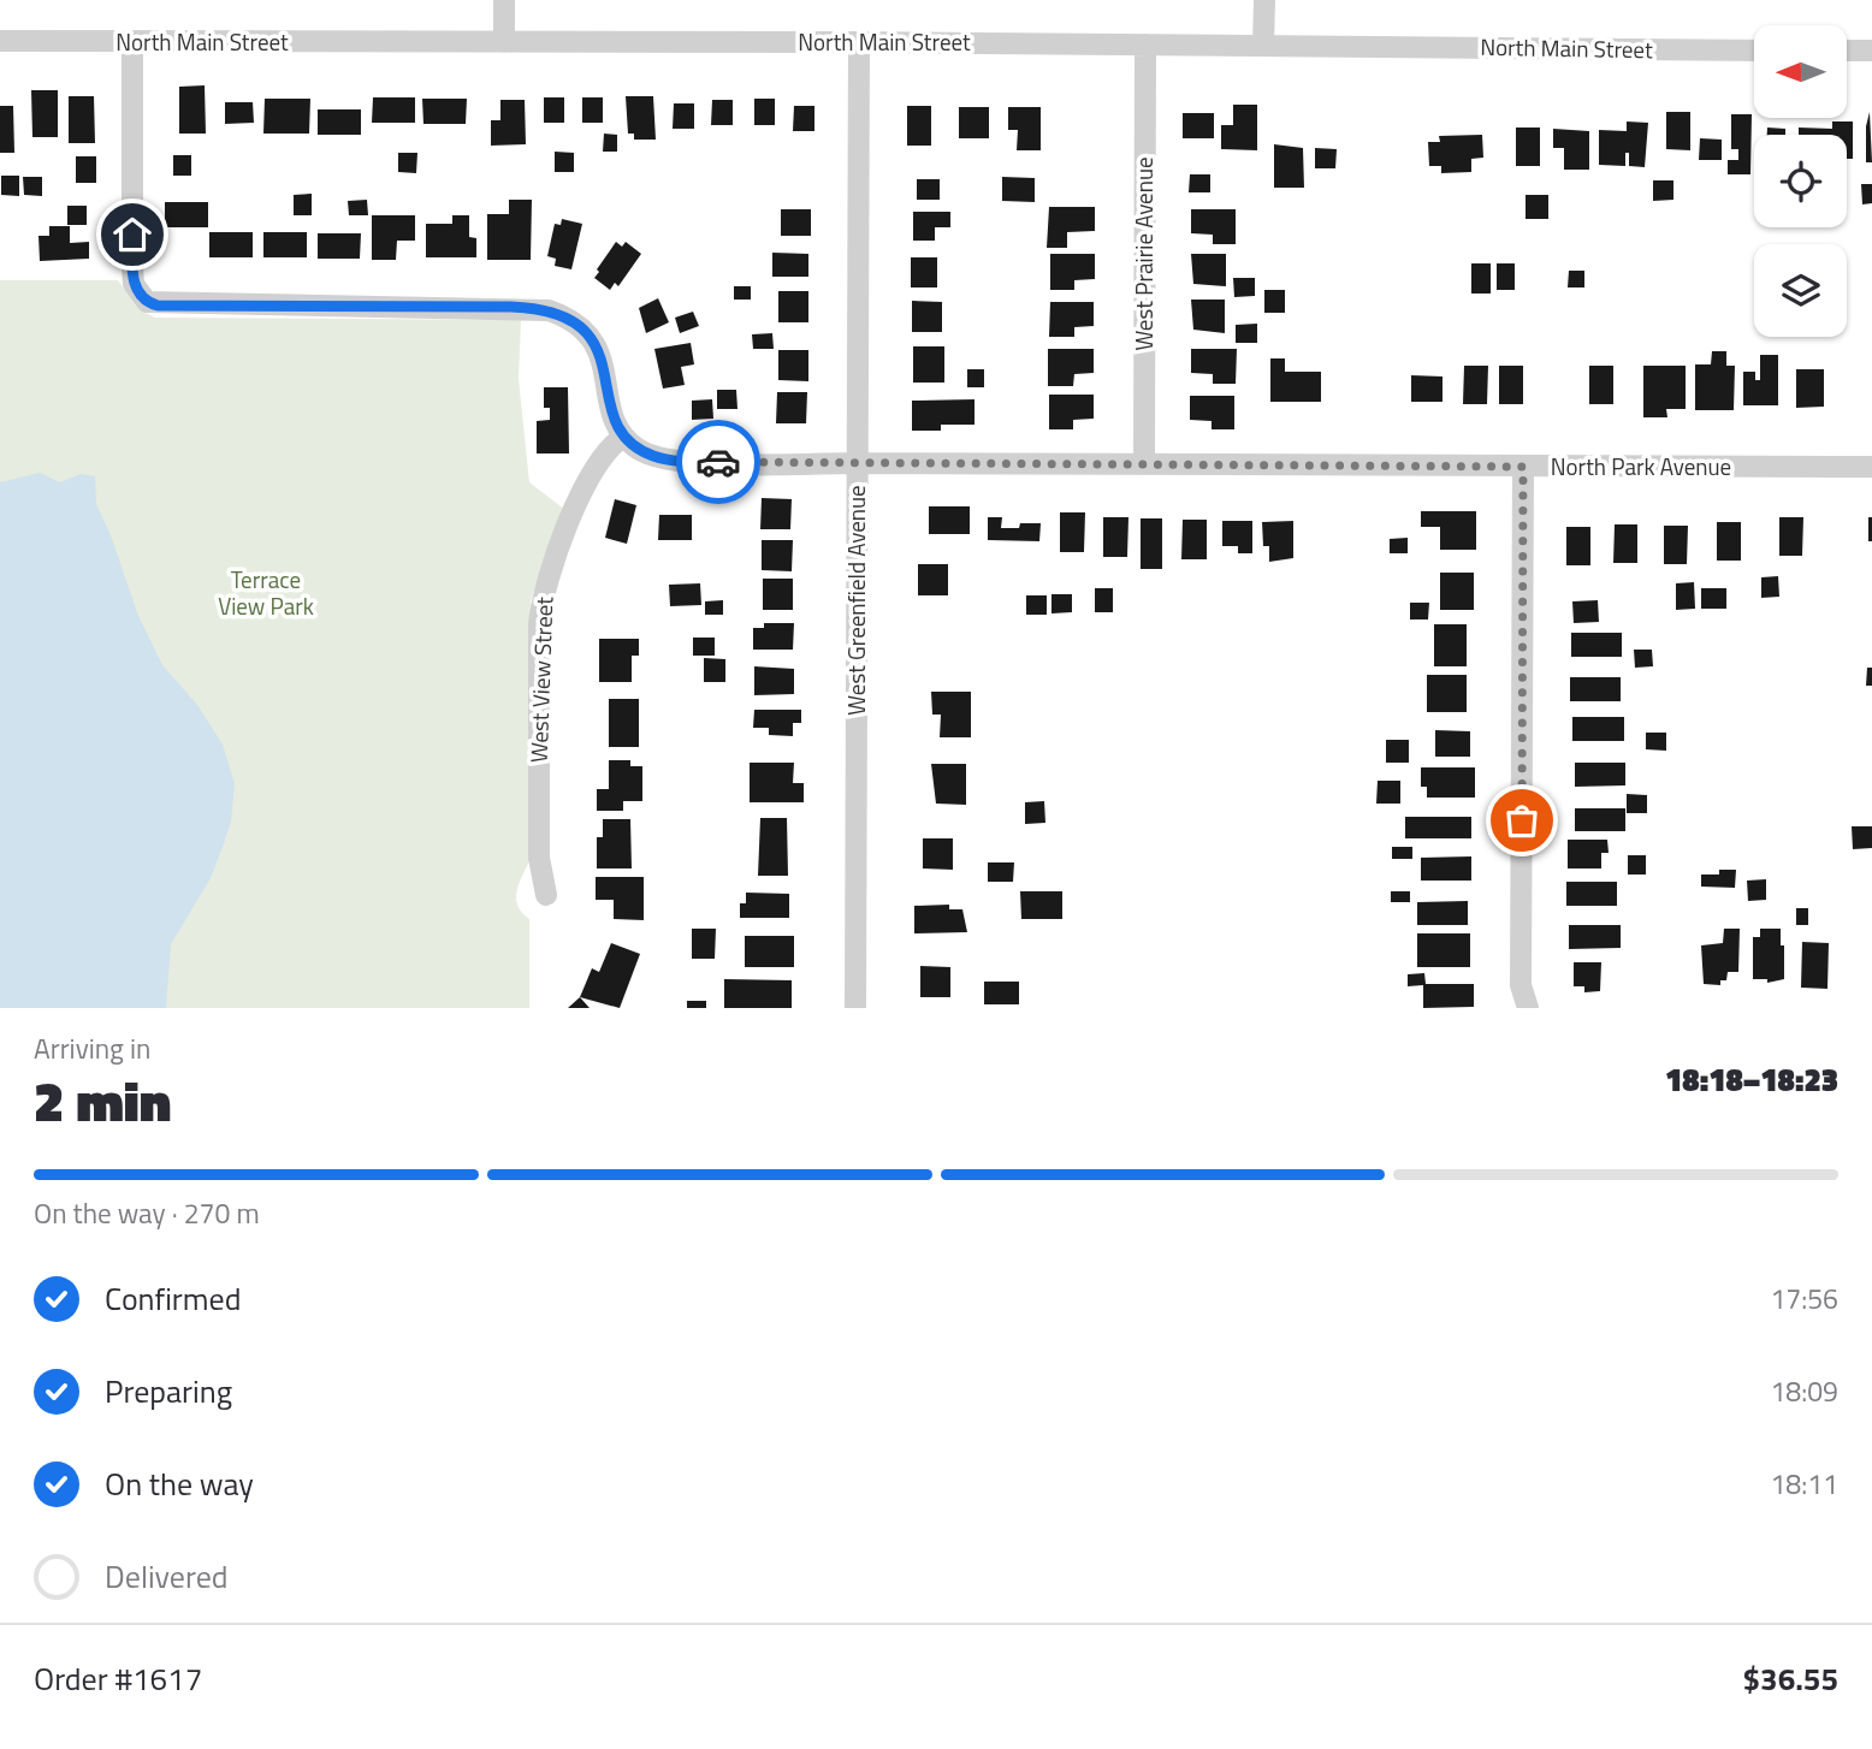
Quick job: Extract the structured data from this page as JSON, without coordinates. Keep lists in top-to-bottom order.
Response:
{
  "streets": {
    "street": [
      "North Main Street",
      "West Prairie Avenue",
      "North Park Avenue",
      "West Greenfield Avenue",
      "West View Street"
    ]
  },
  "crossings": [
    ["North Main Street", "West Prairie Avenue"],
    ["North Main Street", "West Greenfield Avenue"],
    ["West Prairie Avenue", "North Park Avenue"],
    ["North Park Avenue", "West Greenfield Avenue"],
    ["North Park Avenue", "West View Street"]
  ],
  "parks": ["Terrace View Park"],
  "north": "left",
  "page": {
    "heading": ["2 min", "Arriving in", "18:18–18:23"],
    "panel": ["Order #1617", "$36.55"],
    "bar": "On the way · 270 m",
    "list": [
      ["Confirmed", "17:56"],
      ["Preparing", "18:09"],
      ["On the way", "18:11"],
      "Delivered"
    ]
  }
}
